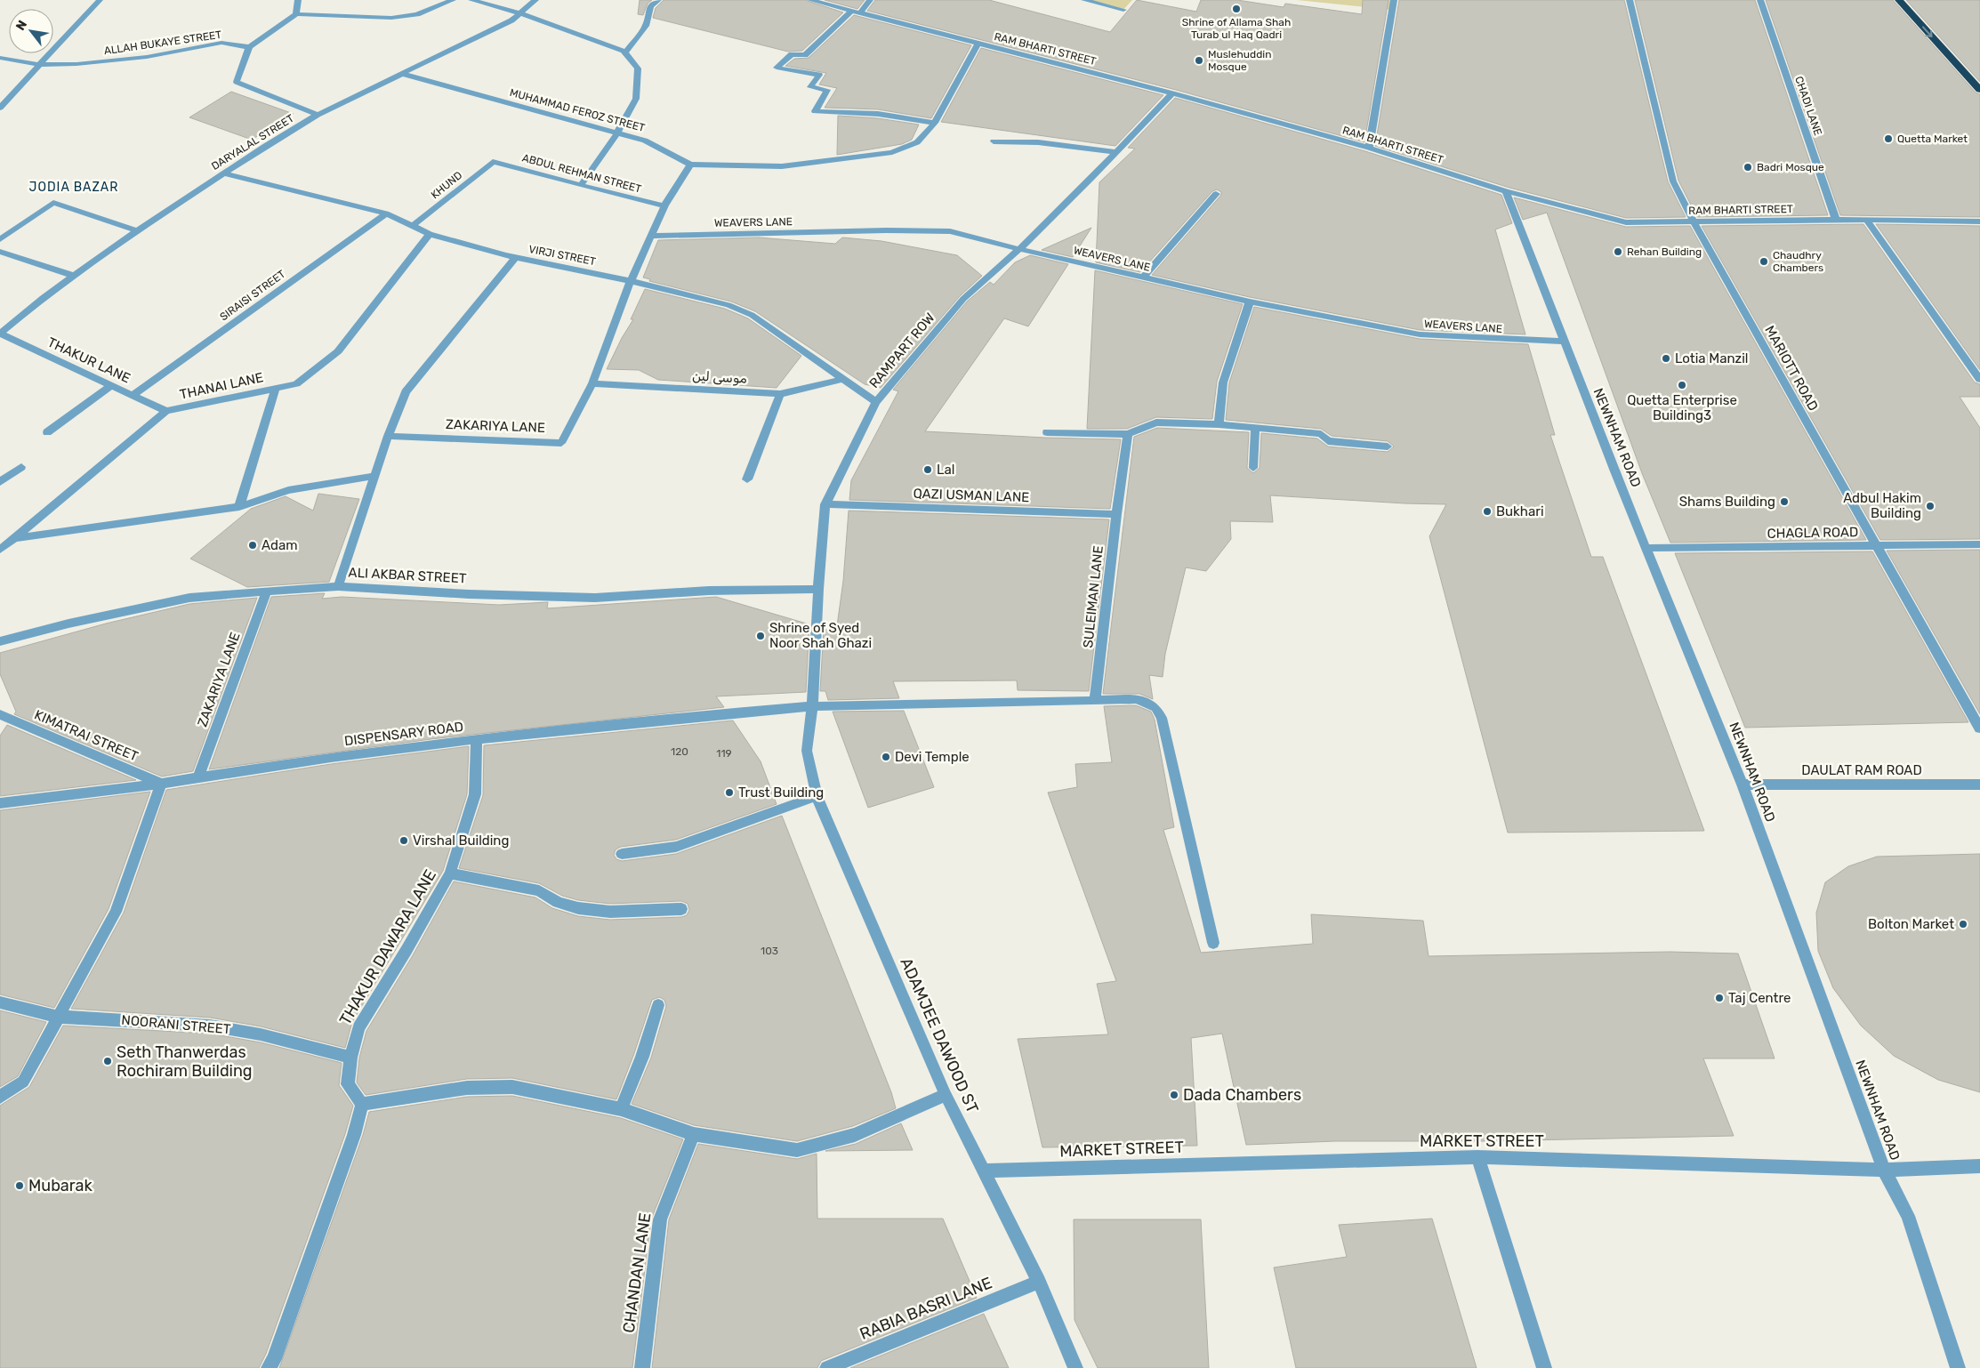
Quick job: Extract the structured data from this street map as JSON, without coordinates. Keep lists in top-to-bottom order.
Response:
{
  "streets": {
    "street": [
      "ALLAH BUKAYE STREET",
      "RAM BHARTI STREET",
      "CHADI LANE",
      "MUHAMMAD FEROZ STREET",
      "DARYALAL STREET",
      "ABDUL REHMAN STREET",
      "KHUND",
      "WEAVERS LANE",
      "VIRJI STREET",
      "SIRAISI STREET",
      "RAMPART ROW",
      "THAKUR LANE",
      "MARIOTT ROAD",
      "موسی لین",
      "THANAI LANE",
      "ZAKARIYA LANE",
      "NEWNHAM ROAD",
      "QAZI USMAN LANE",
      "CHAGLA ROAD",
      "ALI AKBAR STREET",
      "SULEIMAN LANE",
      "DISPENSARY ROAD",
      "KIMATRAI STREET",
      "DAULAT RAM ROAD",
      "THAKUR DAWARA LANE",
      "NOORANI STREET",
      "ADAMJEE DAWOOD ST",
      "MARKET STREET",
      "CHANDAN LANE",
      "RABIA BASRI LANE"
    ]
  },
  "crossings": [
    ["RAM BHARTI STREET", "CHADI LANE"],
    ["RAM BHARTI STREET", "MUHAMMAD FEROZ STREET"],
    ["RAM BHARTI STREET", "RAMPART ROW"],
    ["RAM BHARTI STREET", "MARIOTT ROAD"],
    ["RAM BHARTI STREET", "NEWNHAM ROAD"],
    ["MUHAMMAD FEROZ STREET", "DARYALAL STREET"],
    ["MUHAMMAD FEROZ STREET", "ZAKARIYA LANE"],
    ["DARYALAL STREET", "VIRJI STREET"],
    ["DARYALAL STREET", "THAKUR LANE"],
    ["ABDUL REHMAN STREET", "KHUND"],
    ["ABDUL REHMAN STREET", "ZAKARIYA LANE"],
    ["KHUND", "VIRJI STREET"],
    ["WEAVERS LANE", "RAMPART ROW"],
    ["WEAVERS LANE", "ZAKARIYA LANE"],
    ["WEAVERS LANE", "NEWNHAM ROAD"],
    ["VIRJI STREET", "SIRAISI STREET"],
    ["VIRJI STREET", "RAMPART ROW"],
    ["VIRJI STREET", "موسی لین"],
    ["VIRJI STREET", "THANAI LANE"],
    ["VIRJI STREET", "ZAKARIYA LANE"],
    ["SIRAISI STREET", "THAKUR LANE"],
    ["RAMPART ROW", "QAZI USMAN LANE"],
    ["RAMPART ROW", "ALI AKBAR STREET"],
    ["RAMPART ROW", "DISPENSARY ROAD"],
    ["RAMPART ROW", "ADAMJEE DAWOOD ST"],
    ["THAKUR LANE", "THANAI LANE"],
    ["MARIOTT ROAD", "CHAGLA ROAD"],
    ["موسی لین", "ZAKARIYA LANE"],
    ["ZAKARIYA LANE", "ALI AKBAR STREET"],
    ["ZAKARIYA LANE", "DISPENSARY ROAD"],
    ["NEWNHAM ROAD", "CHAGLA ROAD"],
    ["NEWNHAM ROAD", "DAULAT RAM ROAD"],
    ["NEWNHAM ROAD", "MARKET STREET"],
    ["QAZI USMAN LANE", "SULEIMAN LANE"],
    ["DISPENSARY ROAD", "KIMATRAI STREET"],
    ["DISPENSARY ROAD", "THAKUR DAWARA LANE"],
    ["DISPENSARY ROAD", "ADAMJEE DAWOOD ST"],
    ["THAKUR DAWARA LANE", "NOORANI STREET"],
    ["ADAMJEE DAWOOD ST", "MARKET STREET"],
    ["ADAMJEE DAWOOD ST", "RABIA BASRI LANE"]
  ],
  "districts": ["JODIA BAZAR"],
  "places": [
    "Shrine of Allama Shah Turab ul Haq Qadri",
    "Muslehuddin Mosque",
    "Quetta Market",
    "Badri Mosque",
    "Rehan Building",
    "Chaudhry Chambers",
    "Lotia Manzil",
    "Quetta Enterprise Building3",
    "Lal",
    "Shams Building",
    "Adbul Hakim Building",
    "Bukhari",
    "Adam",
    "Shrine of Syed Noor Shah Ghazi",
    "Devi Temple",
    "Trust Building",
    "Virshal Building",
    "Bolton Market",
    "Taj Centre",
    "Seth Thanwerdas Rochiram Building",
    "Dada Chambers",
    "Mubarak"
  ],
  "house_numbers": ["120", "119", "103"],
  "north": "top left"
}
